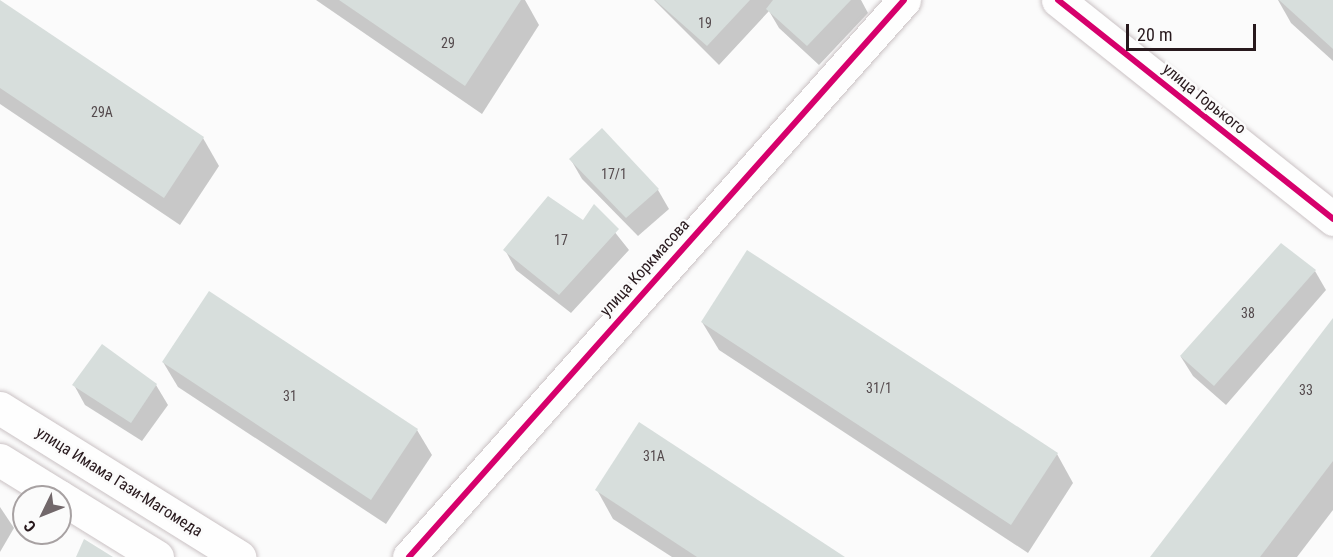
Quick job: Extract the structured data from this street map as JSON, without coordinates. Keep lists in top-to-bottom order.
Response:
{
  "streets": {
    "street": ["улица Горького", "улица Коркмасова", "улица Имама Гази-Магомеда"]
  },
  "house_numbers": [
    "19",
    "29",
    "29А",
    "17/1",
    "17",
    "38",
    "31/1",
    "33",
    "31",
    "31А"
  ],
  "scale_bar": "20 m",
  "north": "bottom left"
}
